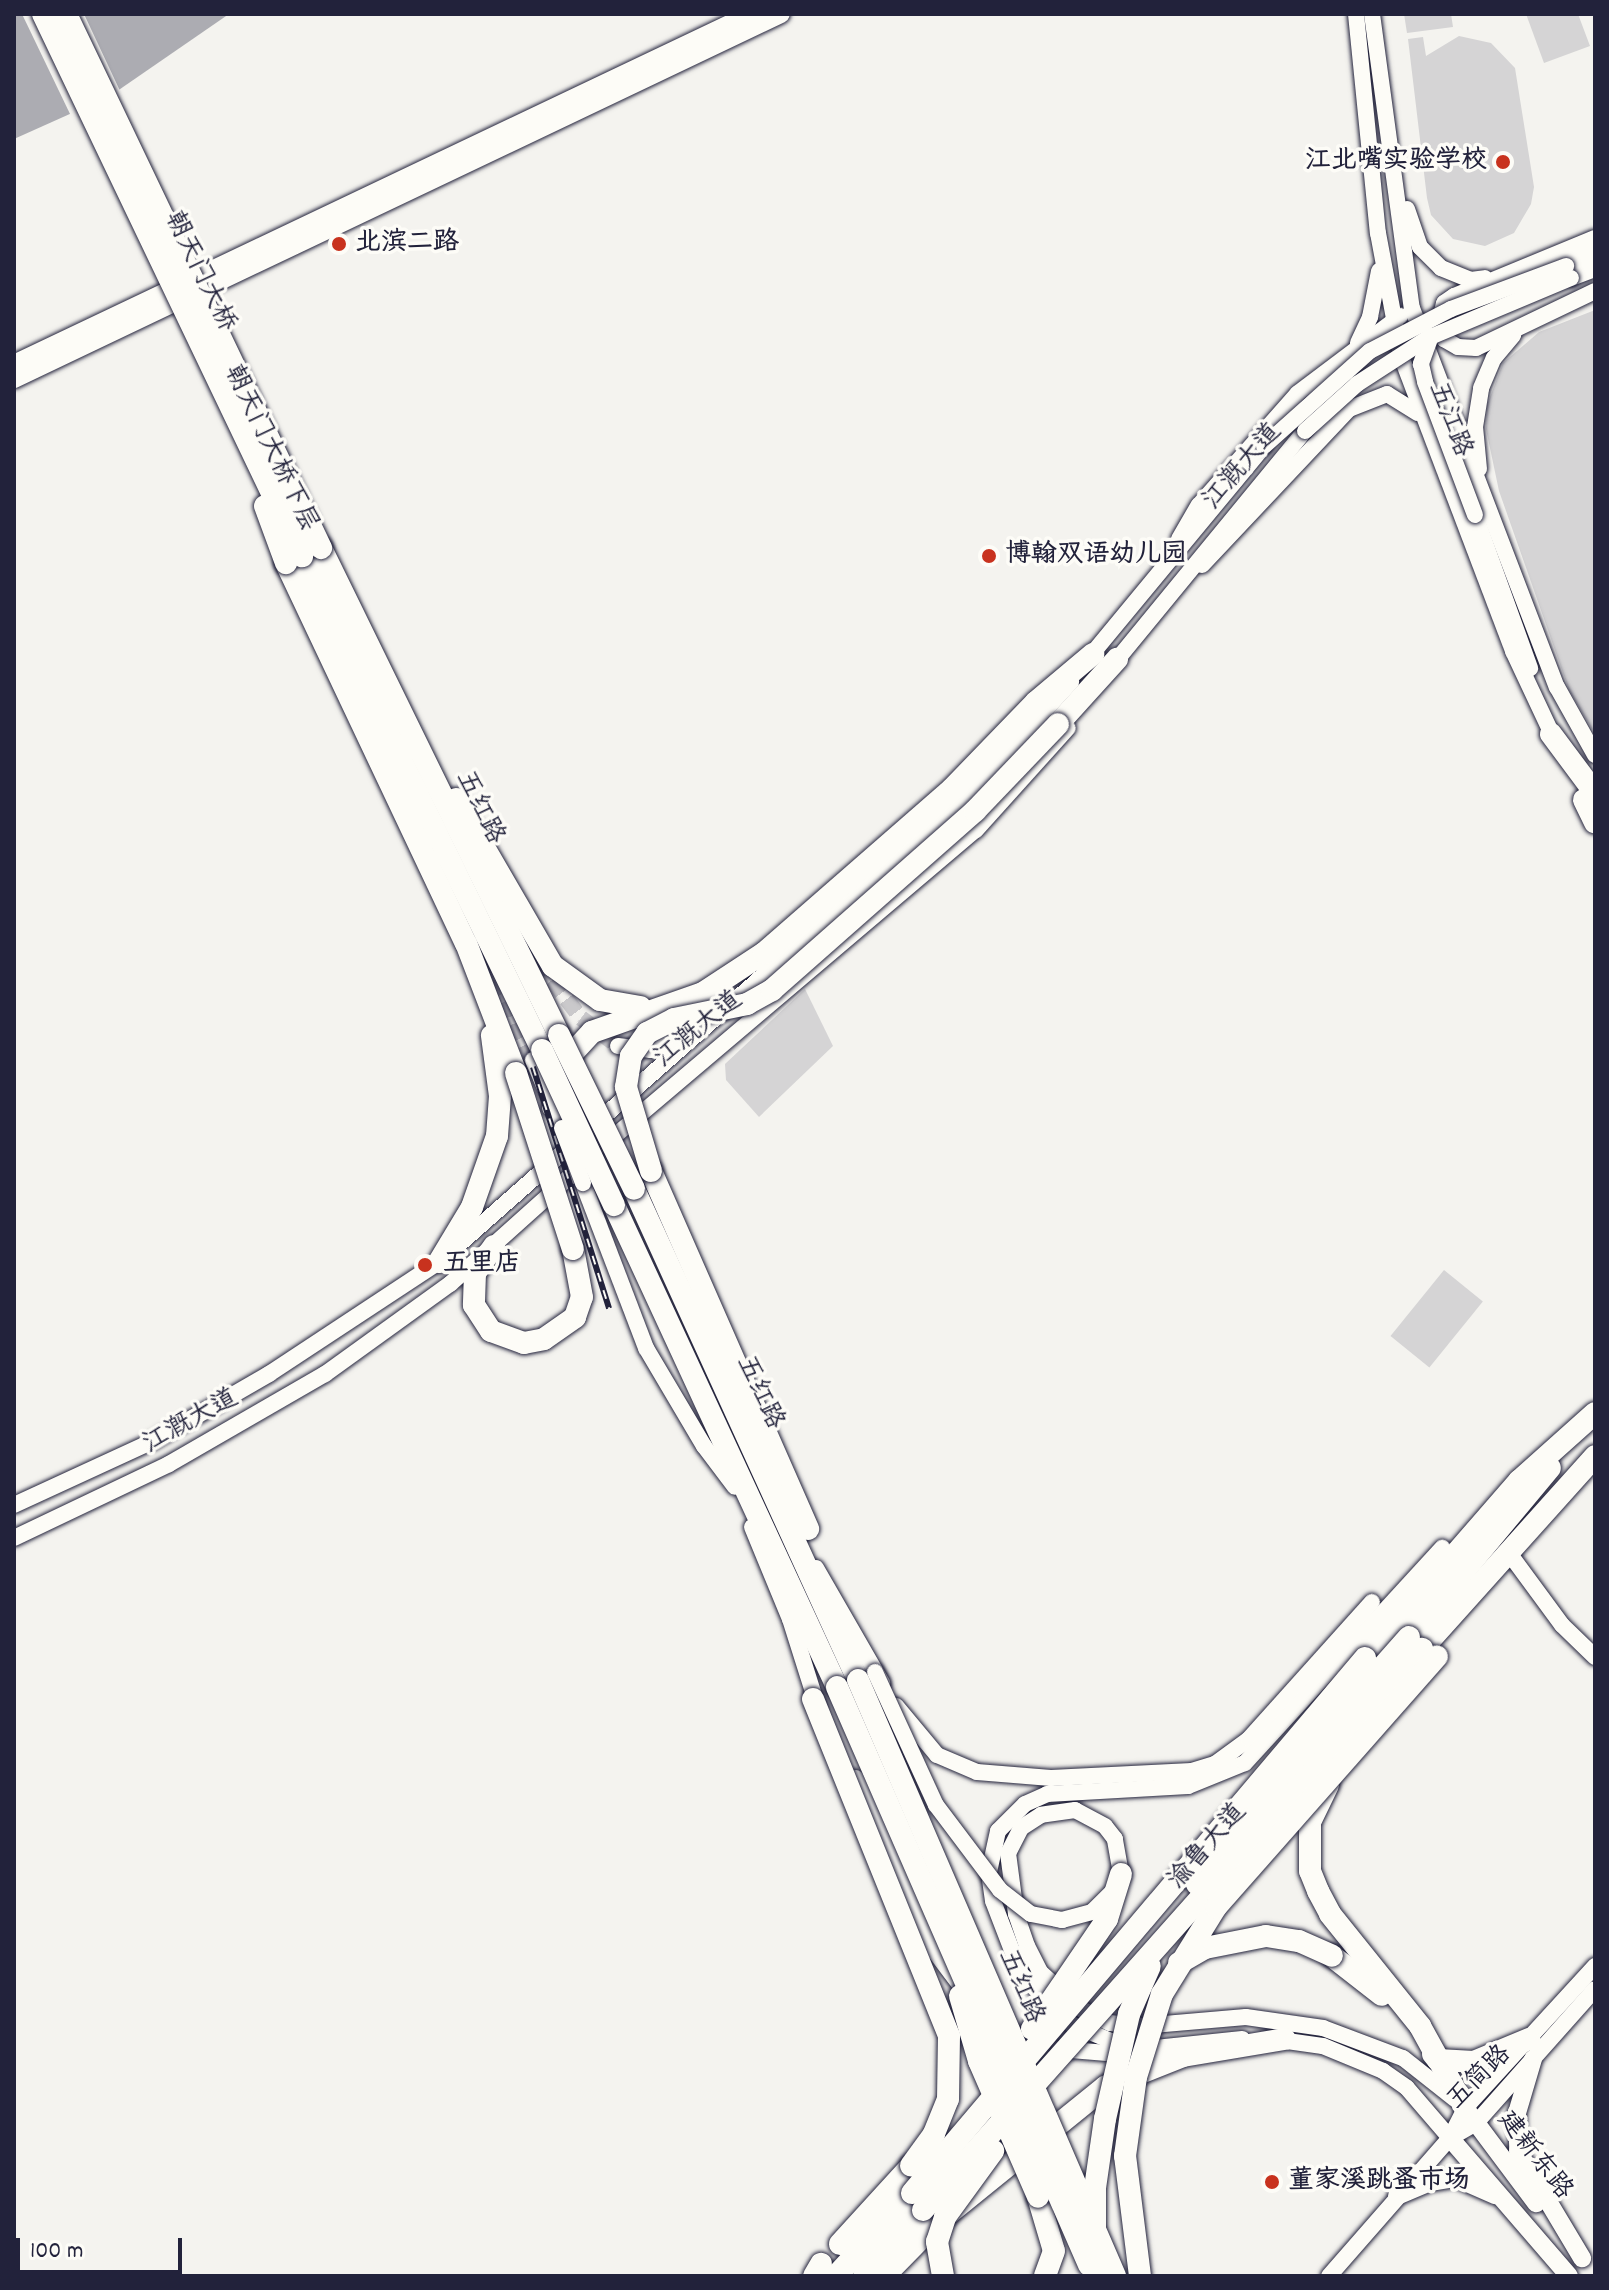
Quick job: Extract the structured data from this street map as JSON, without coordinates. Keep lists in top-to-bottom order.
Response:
{
  "streets": {
    "highway": ["朝天门大桥", "五红路", "渝鲁大道"],
    "main road": [
      "五江路",
      "朝天门大桥下层",
      "江溉大道",
      "五简路",
      "建新东路"
    ]
  },
  "crossings": [
    ["朝天门大桥", "朝天门大桥下层"],
    ["朝天门大桥", "五红路"],
    ["朝天门大桥下层", "五红路"],
    ["五简路", "建新东路"]
  ],
  "places": [
    "江北嘴实验学校",
    "北滨二路",
    "博翰双语幼儿园",
    "五里店",
    "董家溪跳蚤市场"
  ],
  "scale_bar": "100 m"
}
